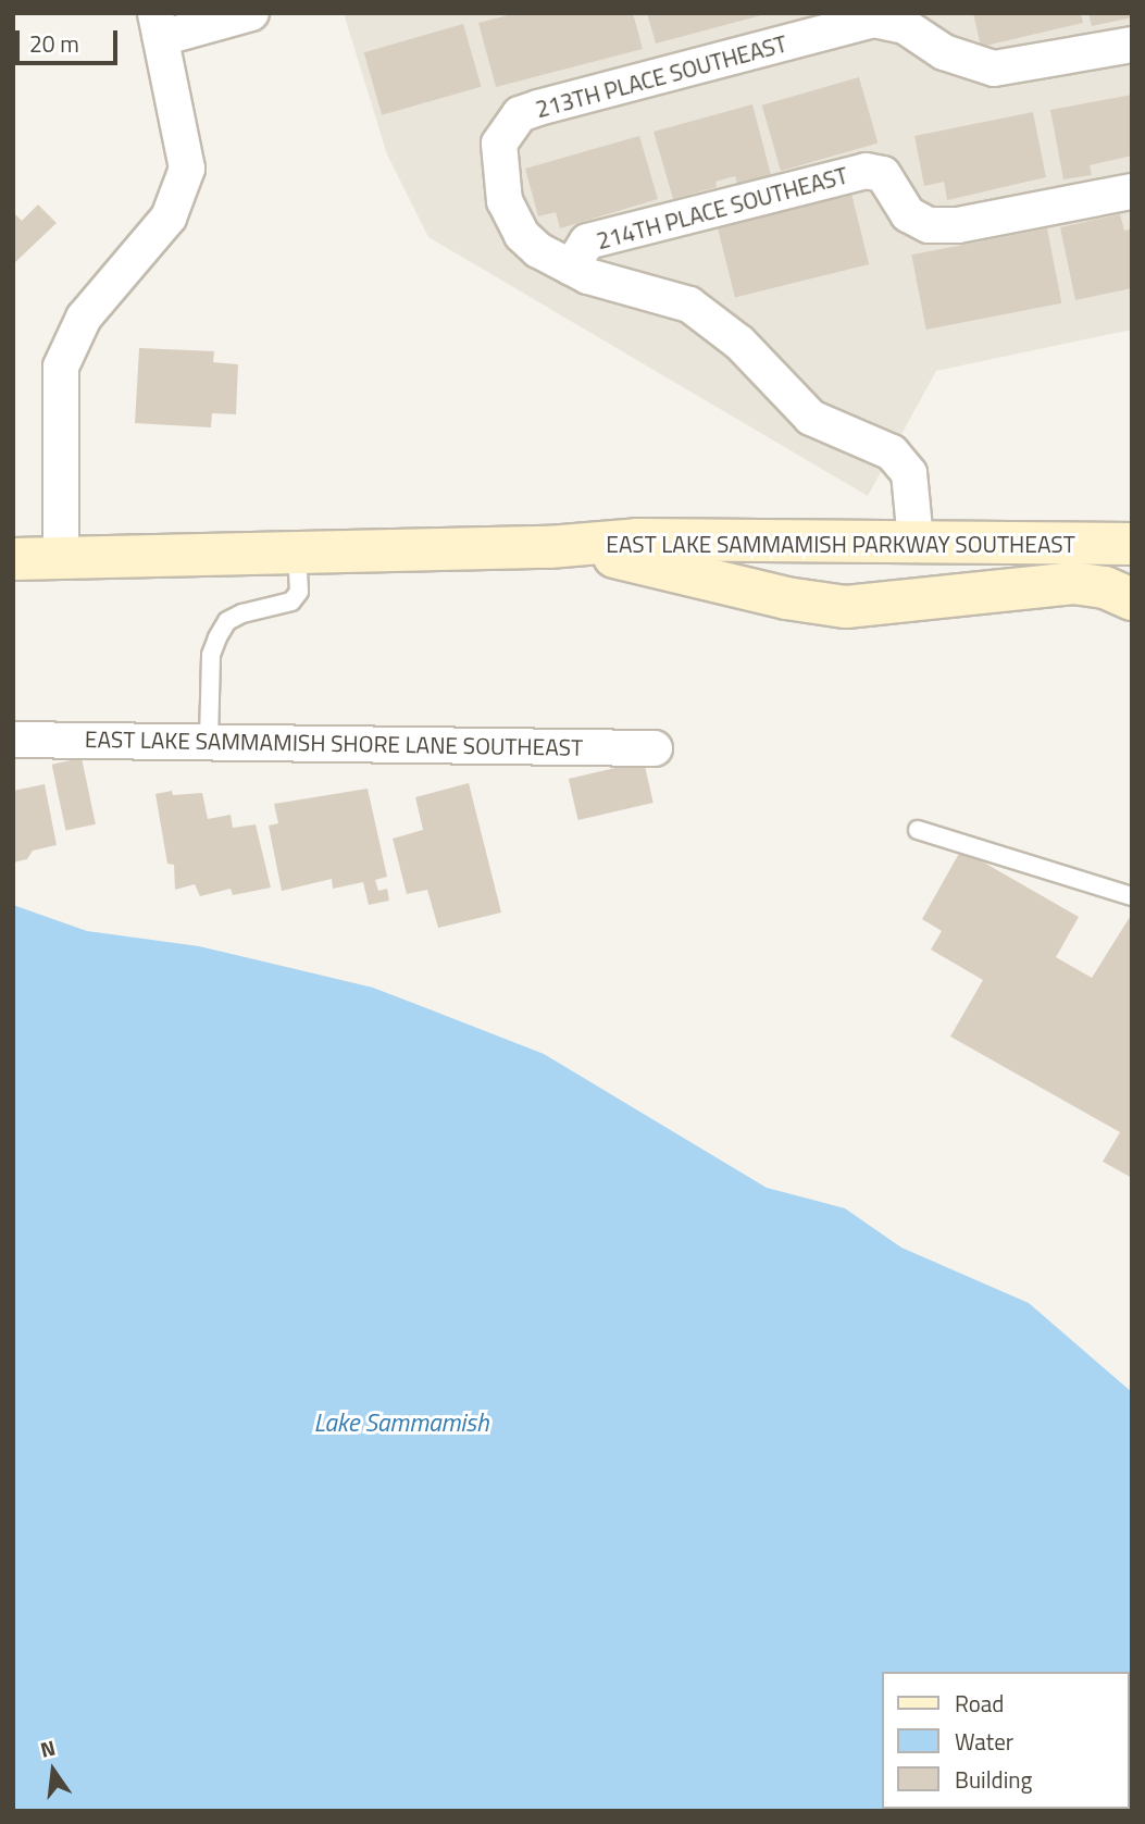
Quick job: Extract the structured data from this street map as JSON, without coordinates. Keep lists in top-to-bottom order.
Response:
{
  "streets": {
    "main road": ["EAST LAKE SAMMAMISH PARKWAY SOUTHEAST"],
    "street": ["213TH PLACE SOUTHEAST", "214TH PLACE SOUTHEAST", "EAST LAKE SAMMAMISH SHORE LANE SOUTHEAST"]
  },
  "crossings": [
    ["213TH PLACE SOUTHEAST", "214TH PLACE SOUTHEAST"],
    ["213TH PLACE SOUTHEAST", "EAST LAKE SAMMAMISH PARKWAY SOUTHEAST"]
  ],
  "water": ["Lake Sammamish"],
  "legend": ["Road", "Water", "Building"],
  "scale_bar": "20 m",
  "north": "top"
}
